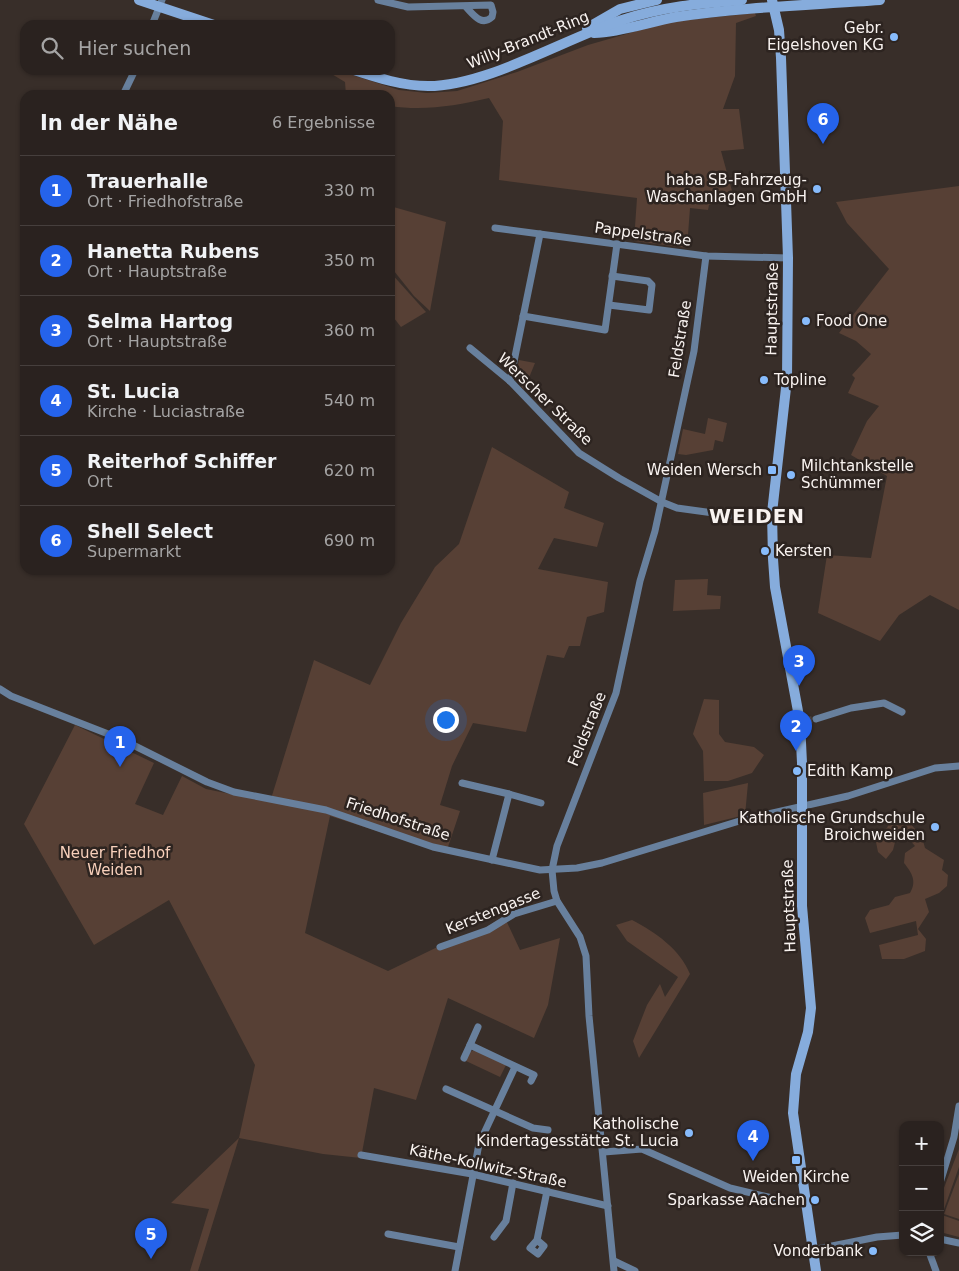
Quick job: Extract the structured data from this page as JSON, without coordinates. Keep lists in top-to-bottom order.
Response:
{
  "streets": {
    "main road": ["Willy-Brandt-Ring", "Hauptstraße"],
    "street": [
      "Pappelstraße",
      "Feldstraße",
      "Werscher Straße",
      "Friedhofstraße",
      "Kerstengasse",
      "Käthe-Kollwitz-Straße"
    ]
  },
  "crossings": [
    ["Pappelstraße", "Hauptstraße"],
    ["Pappelstraße", "Feldstraße"],
    ["Hauptstraße", "Werscher Straße"],
    ["Hauptstraße", "Friedhofstraße"],
    ["Feldstraße", "Werscher Straße"],
    ["Feldstraße", "Friedhofstraße"],
    ["Feldstraße", "Kerstengasse"],
    ["Feldstraße", "Käthe-Kollwitz-Straße"]
  ],
  "districts": ["WEIDEN"],
  "parks": ["Neuer Friedhof Weiden"],
  "places": {
    "other": [
      "Gebr. Eigelshoven KG",
      "haba SB-Fahrzeug- Waschanlagen GmbH",
      "Food One",
      "Topline",
      "Milchtankstelle Schümmer",
      "Kersten",
      "Edith Kamp",
      "Katholische Grundschule Broichweiden",
      "Katholische Kindertagesstätte St. Lucia",
      "Sparkasse Aachen",
      "Vonderbank"
    ],
    "transit": ["Weiden Wersch", "Weiden Kirche"]
  },
  "page": {
    "search": "Hier suchen",
    "heading": ["In der Nähe", "6 Ergebnisse"],
    "pins": [
      "6",
      "3",
      "2",
      "1",
      "4",
      "5"
    ],
    "list": [
      {
        "mark": "1",
        "name": "Trauerhalle",
        "note": "Ort · Friedhofstraße",
        "value": "330 m"
      },
      {
        "mark": "2",
        "name": "Hanetta Rubens",
        "note": "Ort · Hauptstraße",
        "value": "350 m"
      },
      {
        "mark": "3",
        "name": "Selma Hartog",
        "note": "Ort · Hauptstraße",
        "value": "360 m"
      },
      {
        "mark": "4",
        "name": "St. Lucia",
        "note": "Kirche · Luciastraße",
        "value": "540 m"
      },
      {
        "mark": "5",
        "name": "Reiterhof Schiffer",
        "note": "Ort",
        "value": "620 m"
      },
      {
        "mark": "6",
        "name": "Shell Select",
        "note": "Supermarkt",
        "value": "690 m"
      }
    ],
    "map_buttons": ["+", "−"]
  }
}
